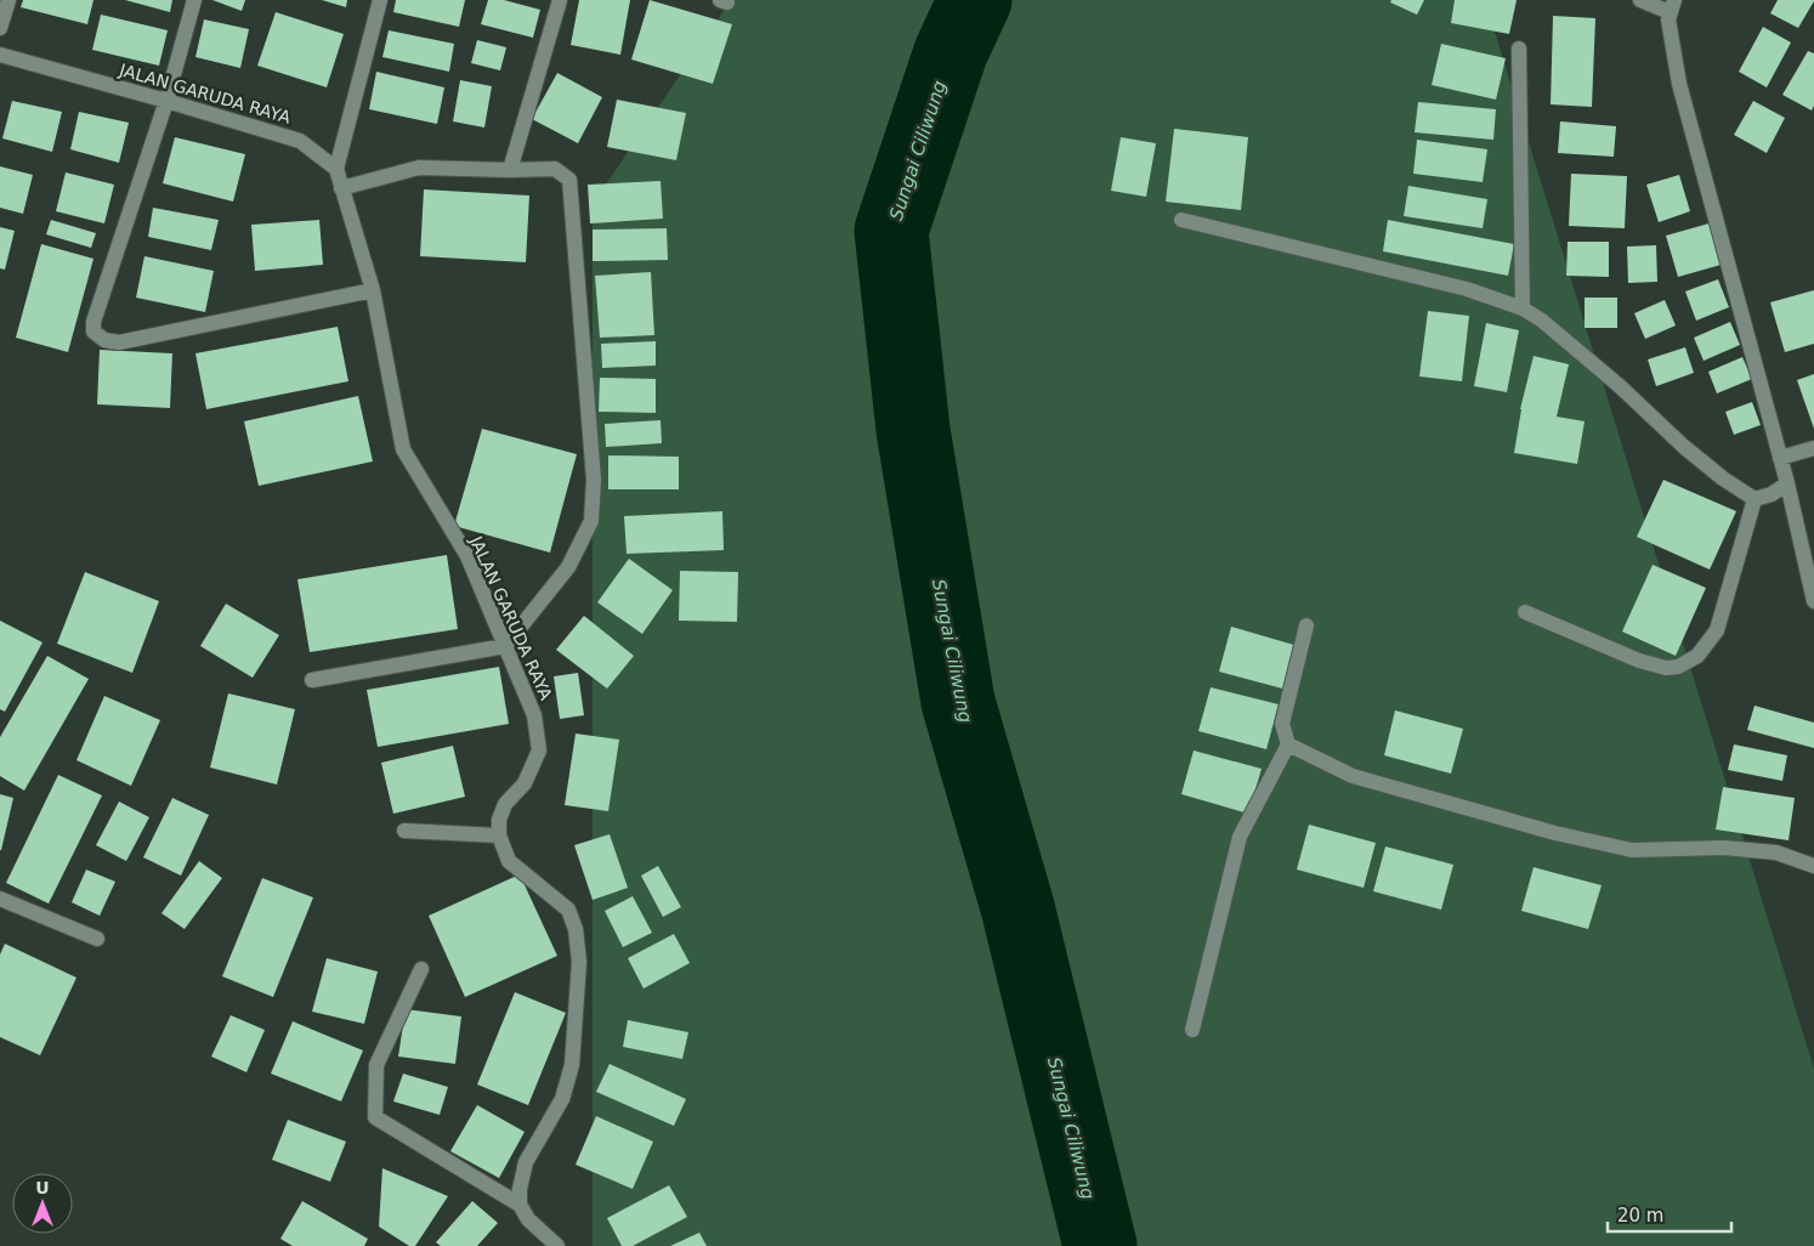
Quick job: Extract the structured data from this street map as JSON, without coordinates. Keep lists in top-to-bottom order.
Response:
{
  "streets": {
    "street": ["JALAN GARUDA RAYA"]
  },
  "water": ["Sungai Ciliwung"],
  "scale_bar": "20 m",
  "north": "top"
}
